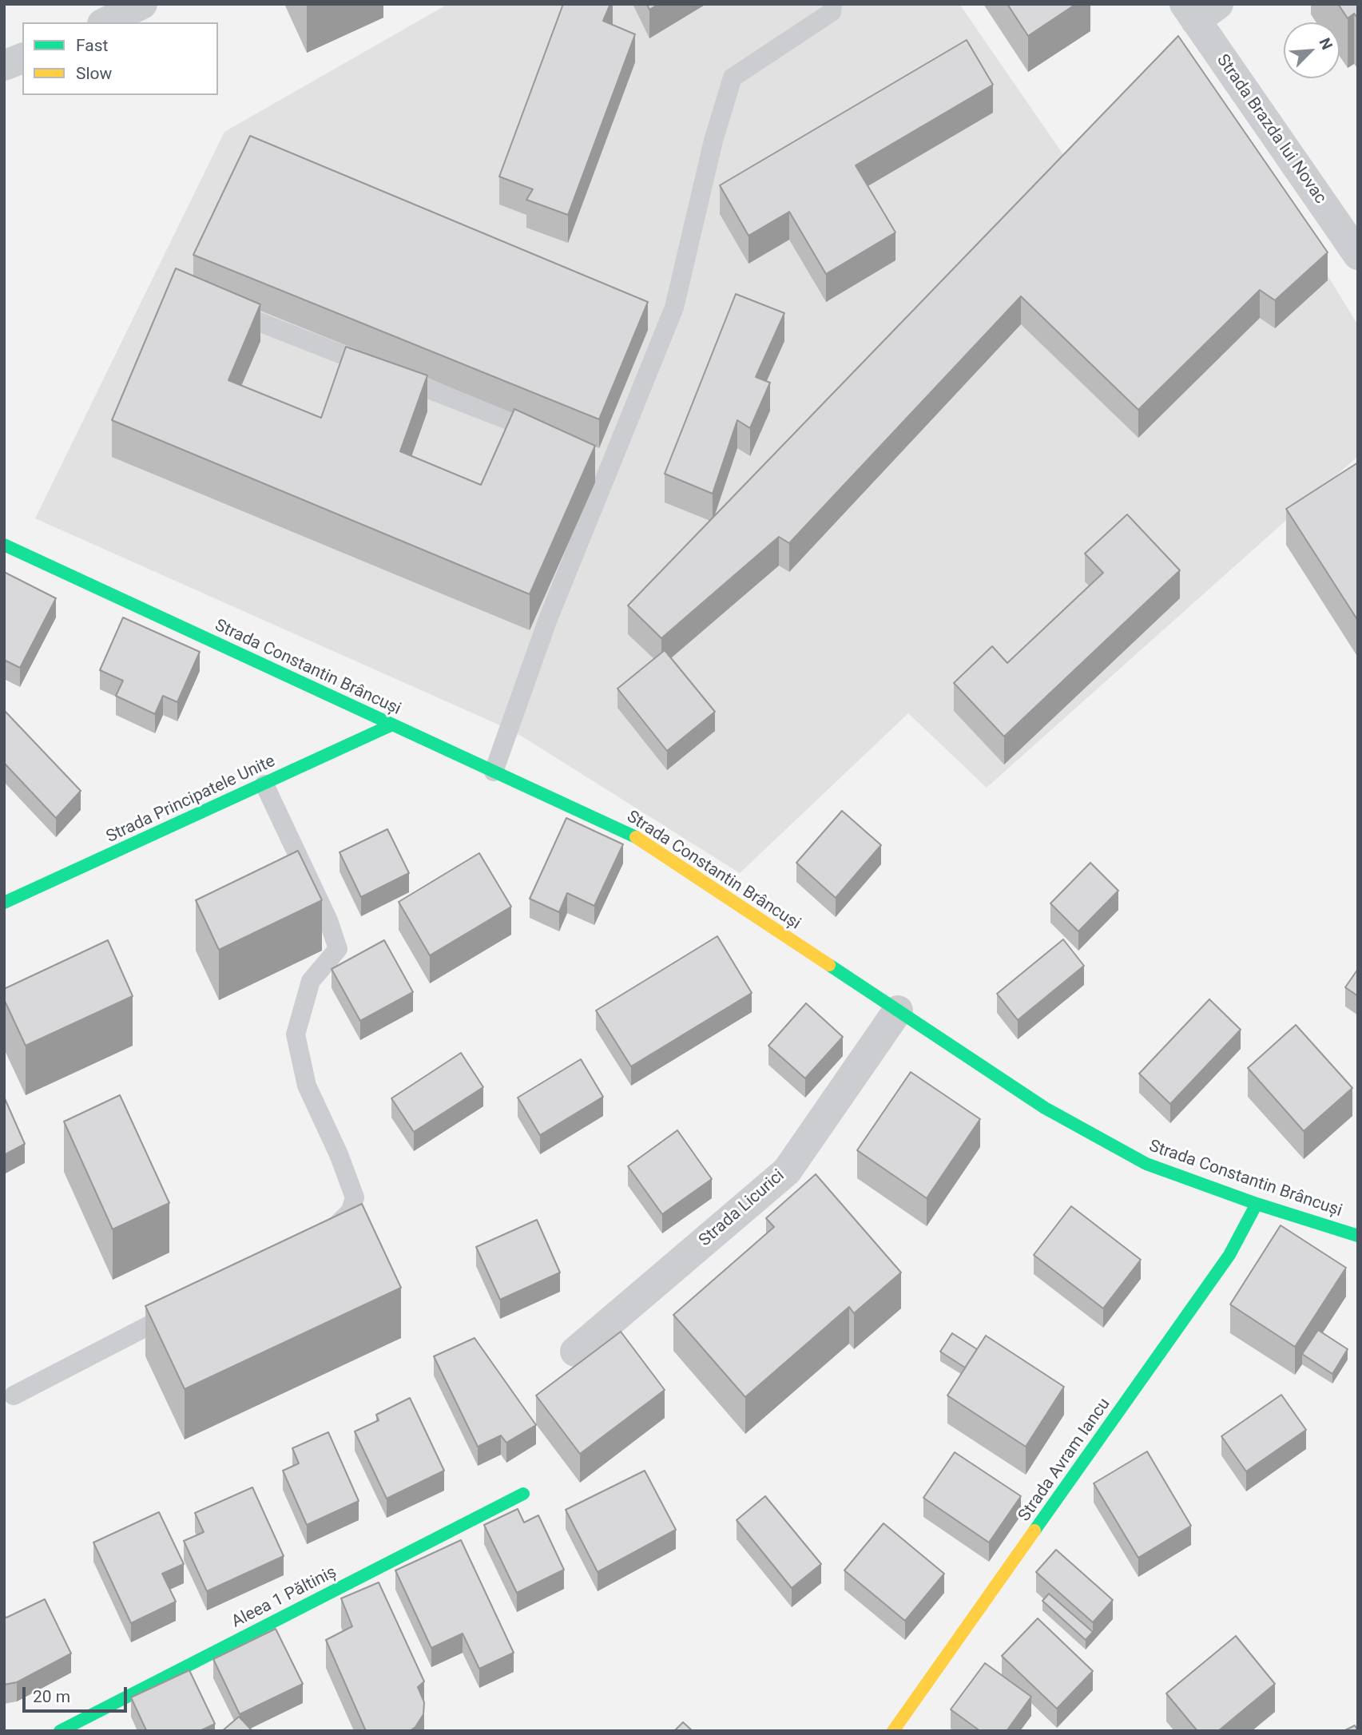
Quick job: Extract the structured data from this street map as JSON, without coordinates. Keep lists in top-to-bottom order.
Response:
{
  "streets": {
    "street": [
      "Strada Brazda lui Novac",
      "Strada Constantin Brâncuși",
      "Strada Principatele Unite",
      "Strada Licurici",
      "Strada Avram Iancu",
      "Aleea 1 Păltiniș"
    ]
  },
  "crossings": [
    ["Strada Constantin Brâncuși", "Strada Principatele Unite"],
    ["Strada Constantin Brâncuși", "Strada Licurici"],
    ["Strada Constantin Brâncuși", "Strada Avram Iancu"]
  ],
  "legend": ["Fast", "Slow"],
  "scale_bar": "20 m",
  "north": "top right"
}
